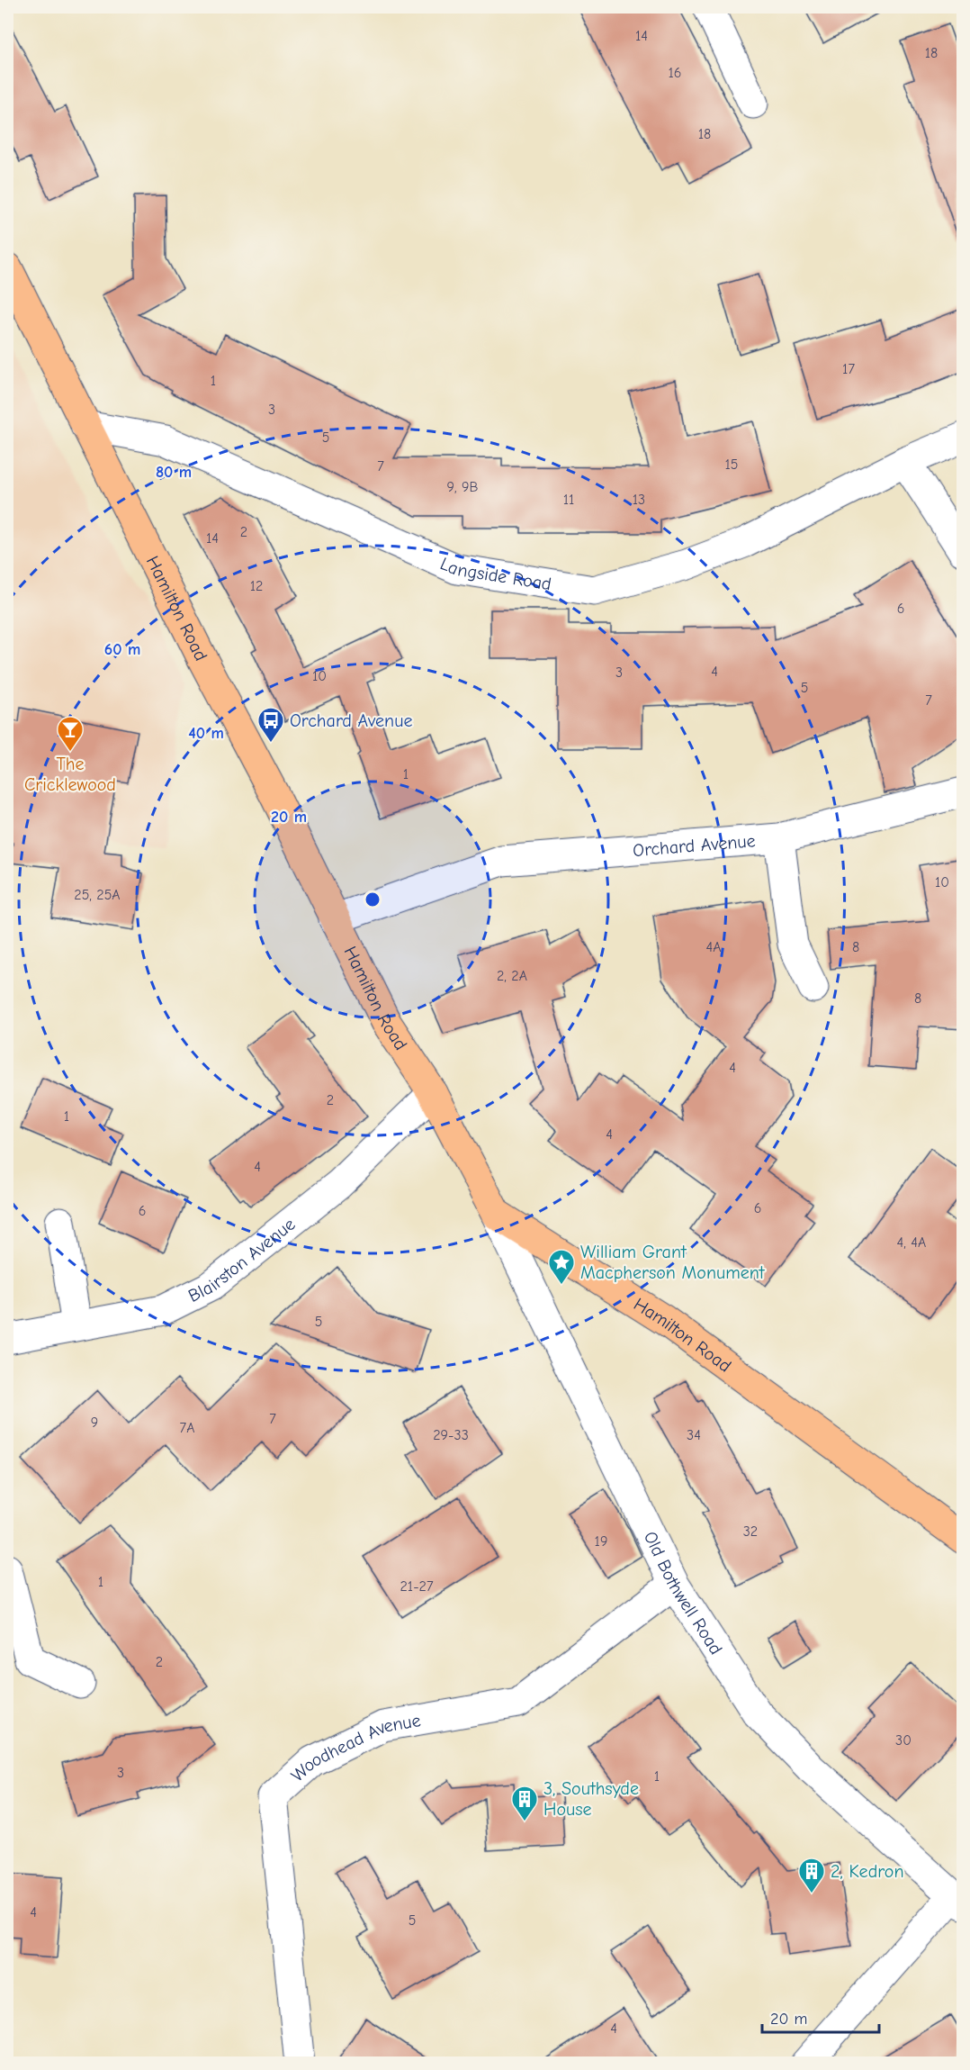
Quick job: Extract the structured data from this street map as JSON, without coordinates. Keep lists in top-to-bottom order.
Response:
{
  "streets": {
    "main road": ["Hamilton Road"],
    "street": [
      "Langside Road",
      "Orchard Avenue",
      "Blairston Avenue",
      "Old Bothwell Road",
      "Woodhead Avenue"
    ]
  },
  "crossings": [
    ["Langside Road", "Hamilton Road"],
    ["Hamilton Road", "Orchard Avenue"],
    ["Hamilton Road", "Blairston Avenue"],
    ["Hamilton Road", "Old Bothwell Road"],
    ["Old Bothwell Road", "Woodhead Avenue"]
  ],
  "places": {
    "bus stop": ["Orchard Avenue"],
    "bar": ["The Cricklewood"],
    "place": ["William Grant Macpherson Monument"],
    "building": ["3, Southsyde House", "2, Kedron"]
  },
  "house_numbers": [
    "14",
    "18",
    "16",
    "18",
    "17",
    "1",
    "3",
    "5",
    "15",
    "7",
    "9, 9B",
    "11",
    "13",
    "2",
    "14",
    "12",
    "6",
    "4",
    "3",
    "10",
    "5",
    "7",
    "1",
    "10",
    "25, 25A",
    "4A",
    "8",
    "2, 2A",
    "8",
    "4",
    "2",
    "1",
    "4",
    "4",
    "6",
    "6",
    "4, 4A",
    "5",
    "7",
    "9",
    "7A",
    "29-33",
    "34",
    "32",
    "19",
    "1",
    "21-27",
    "2",
    "30",
    "3",
    "1",
    "4",
    "5",
    "4"
  ],
  "scale_bar": "20 m",
  "rings": [
    "80 m",
    "60 m",
    "40 m",
    "20 m"
  ]
}
